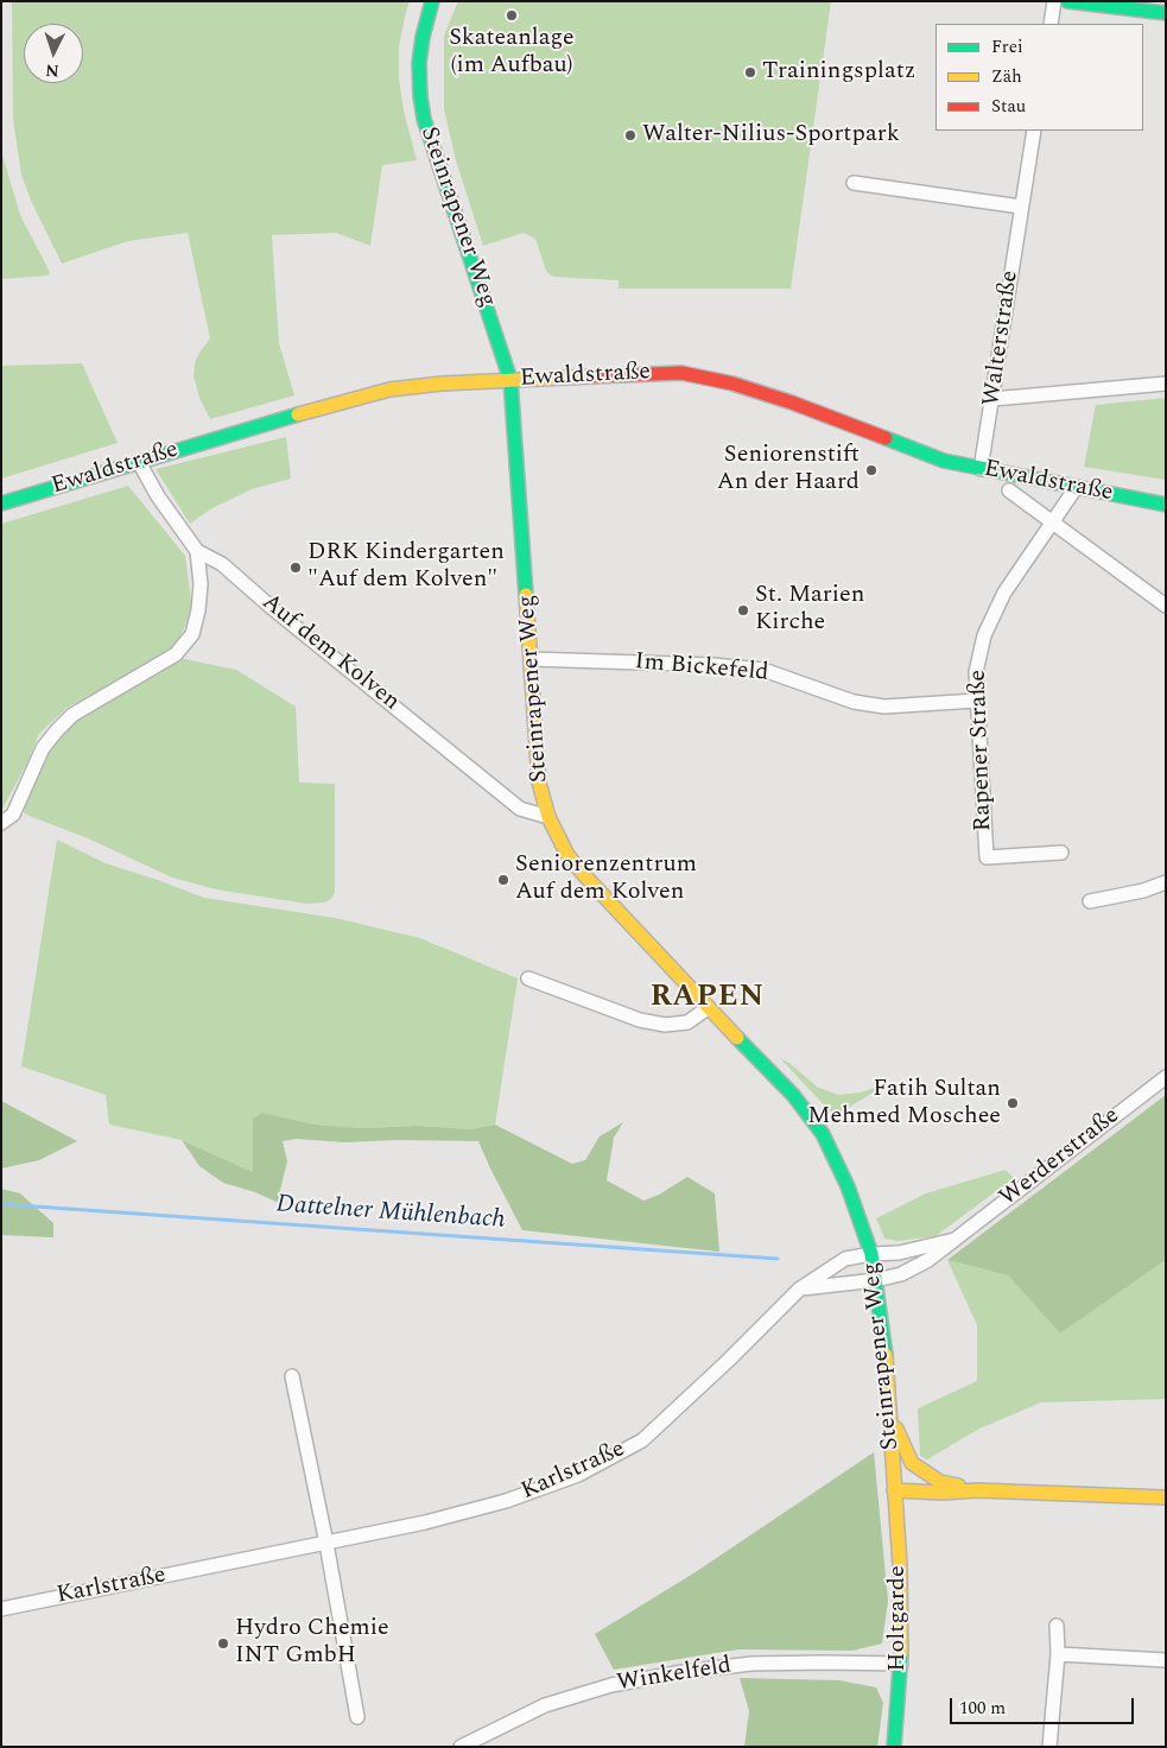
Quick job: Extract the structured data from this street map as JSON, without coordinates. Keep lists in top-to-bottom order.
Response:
{
  "streets": {
    "street": [
      "Steinrapener Weg",
      "Walterstraße",
      "Ewaldstraße",
      "Auf dem Kolven",
      "Im Bickefeld",
      "Rapener Straße",
      "Werderstraße",
      "Karlstraße",
      "Holtgarde",
      "Winkelfeld"
    ]
  },
  "crossings": [
    ["Steinrapener Weg", "Ewaldstraße"],
    ["Steinrapener Weg", "Auf dem Kolven"],
    ["Steinrapener Weg", "Im Bickefeld"],
    ["Steinrapener Weg", "Werderstraße"],
    ["Steinrapener Weg", "Karlstraße"],
    ["Steinrapener Weg", "Holtgarde"],
    ["Walterstraße", "Ewaldstraße"],
    ["Ewaldstraße", "Auf dem Kolven"],
    ["Ewaldstraße", "Rapener Straße"],
    ["Im Bickefeld", "Rapener Straße"],
    ["Werderstraße", "Karlstraße"],
    ["Holtgarde", "Winkelfeld"]
  ],
  "districts": ["RAPEN"],
  "water": ["Dattelner Mühlenbach"],
  "places": [
    "Skateanlage (im Aufbau)",
    "Trainingsplatz",
    "Walter-Nilius-Sportpark",
    "Seniorenstift An der Haard",
    "DRK Kindergarten \"Auf dem Kolven\"",
    "St. Marien Kirche",
    "Seniorenzentrum Auf dem Kolven",
    "Fatih Sultan Mehmed Moschee",
    "Hydro Chemie INT GmbH"
  ],
  "legend": ["Frei", "Zäh", "Stau"],
  "scale_bar": "100 m",
  "north": "bottom"
}
